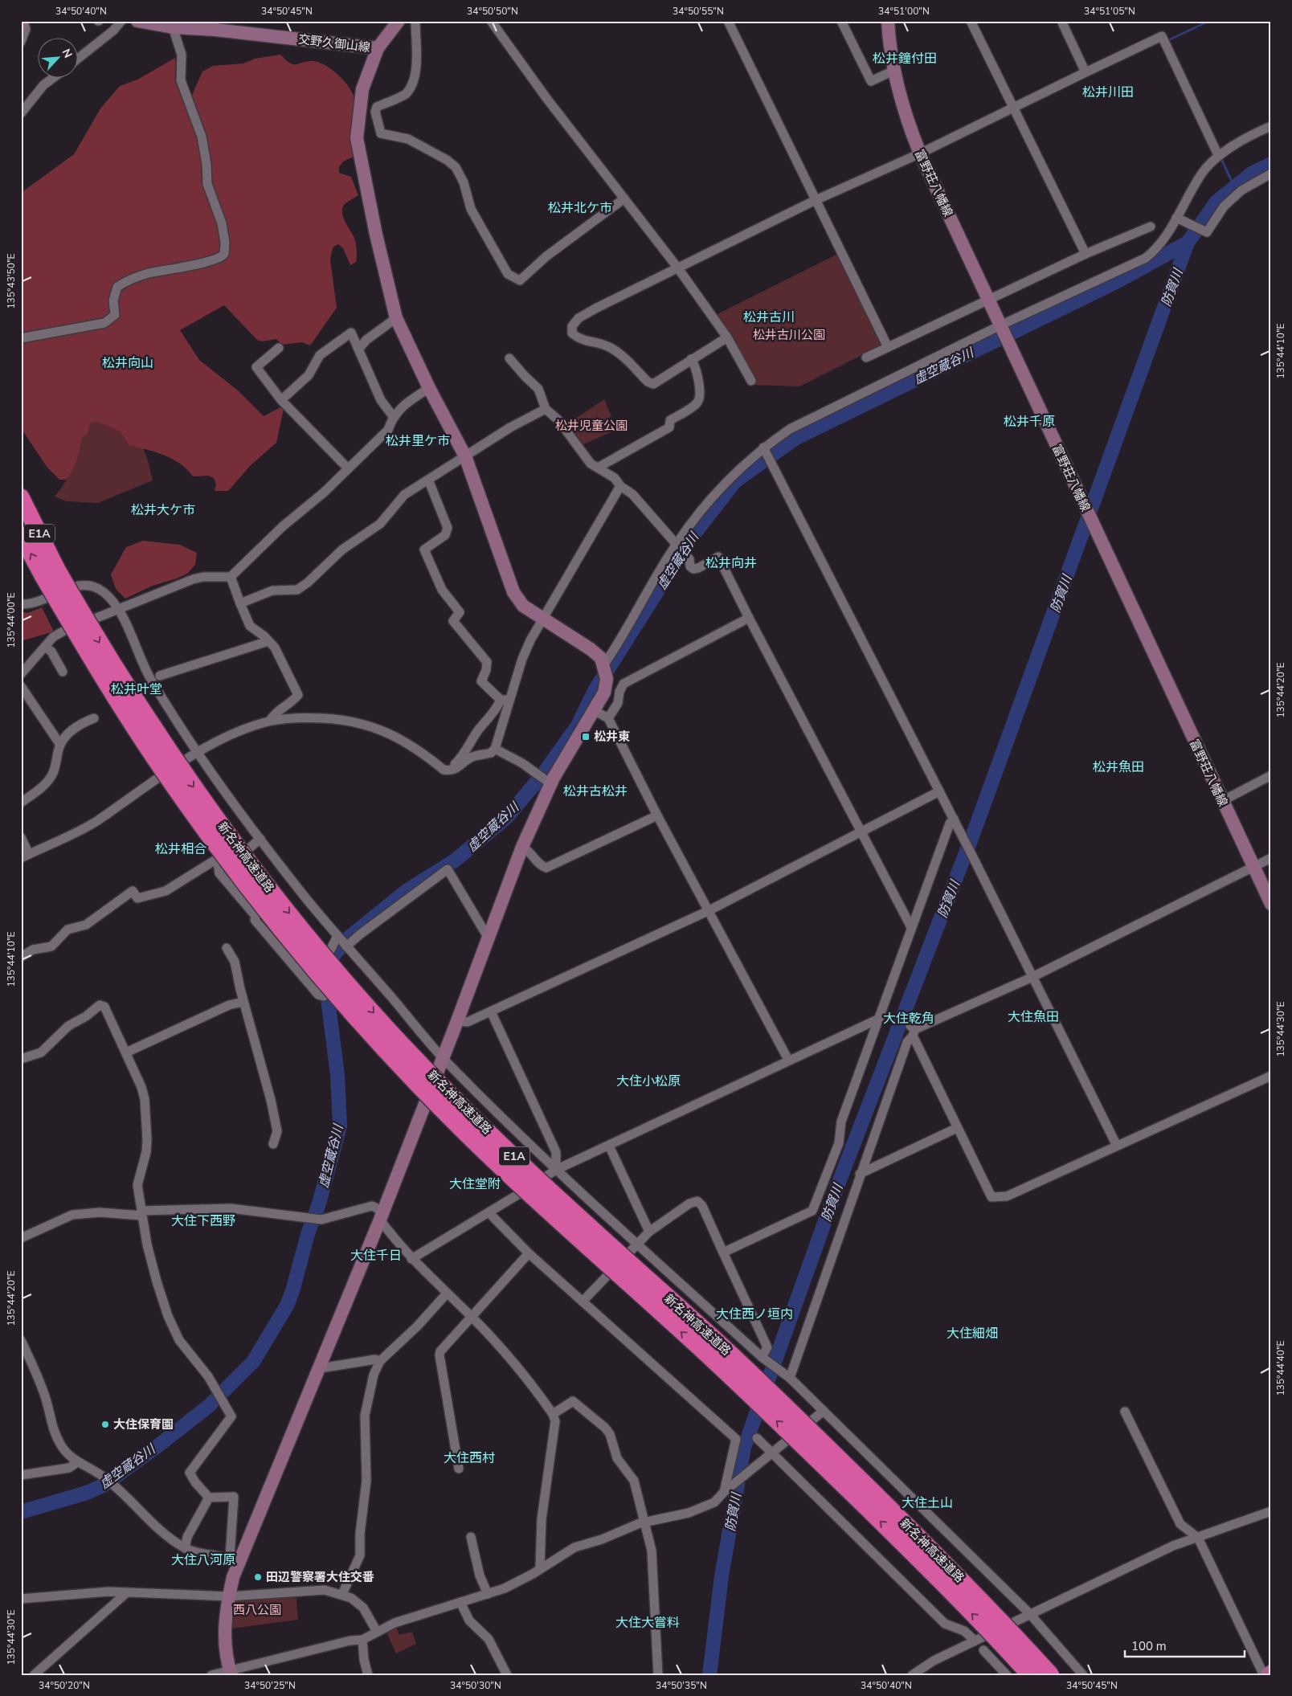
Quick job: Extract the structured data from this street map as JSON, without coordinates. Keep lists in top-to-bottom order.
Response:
{
  "streets": {
    "highway": ["E1A", "新名神高速道路"],
    "street": ["交野久御山線", "富野荘八幡線"]
  },
  "districts": [
    "松井鐘付田",
    "松井川田",
    "松井北ケ市",
    "松井古川",
    "松井向山",
    "松井千原",
    "松井里ケ市",
    "松井大ケ市",
    "松井向井",
    "松井叶堂",
    "松井魚田",
    "松井古松井",
    "松井相合",
    "大住魚田",
    "大住乾角",
    "大住小松原",
    "大住堂附",
    "大住下西野",
    "大住千日",
    "大住西ノ垣内",
    "大住細畑",
    "大住西村",
    "大住土山",
    "大住八河原",
    "大住大嘗料"
  ],
  "water": ["防賀川", "虚空蔵谷川"],
  "parks": ["松井古川公園", "松井児童公園", "西八公園"],
  "places": {
    "transit": ["松井東"],
    "other": ["大住保育園", "田辺警察署大住交番"]
  },
  "scale_bar": "100 m",
  "north": "top right",
  "coordinates": [
    "34°50'40\"N",
    "34°50'45\"N",
    "34°50'50\"N",
    "34°50'55\"N",
    "34°51'00\"N",
    "34°51'05\"N",
    "135°43'50\"E",
    "135°44'10\"E",
    "135°44'00\"E",
    "135°44'20\"E",
    "135°44'30\"E",
    "135°44'40\"E",
    "34°50'20\"N",
    "34°50'25\"N",
    "34°50'30\"N",
    "34°50'35\"N"
  ]
}
